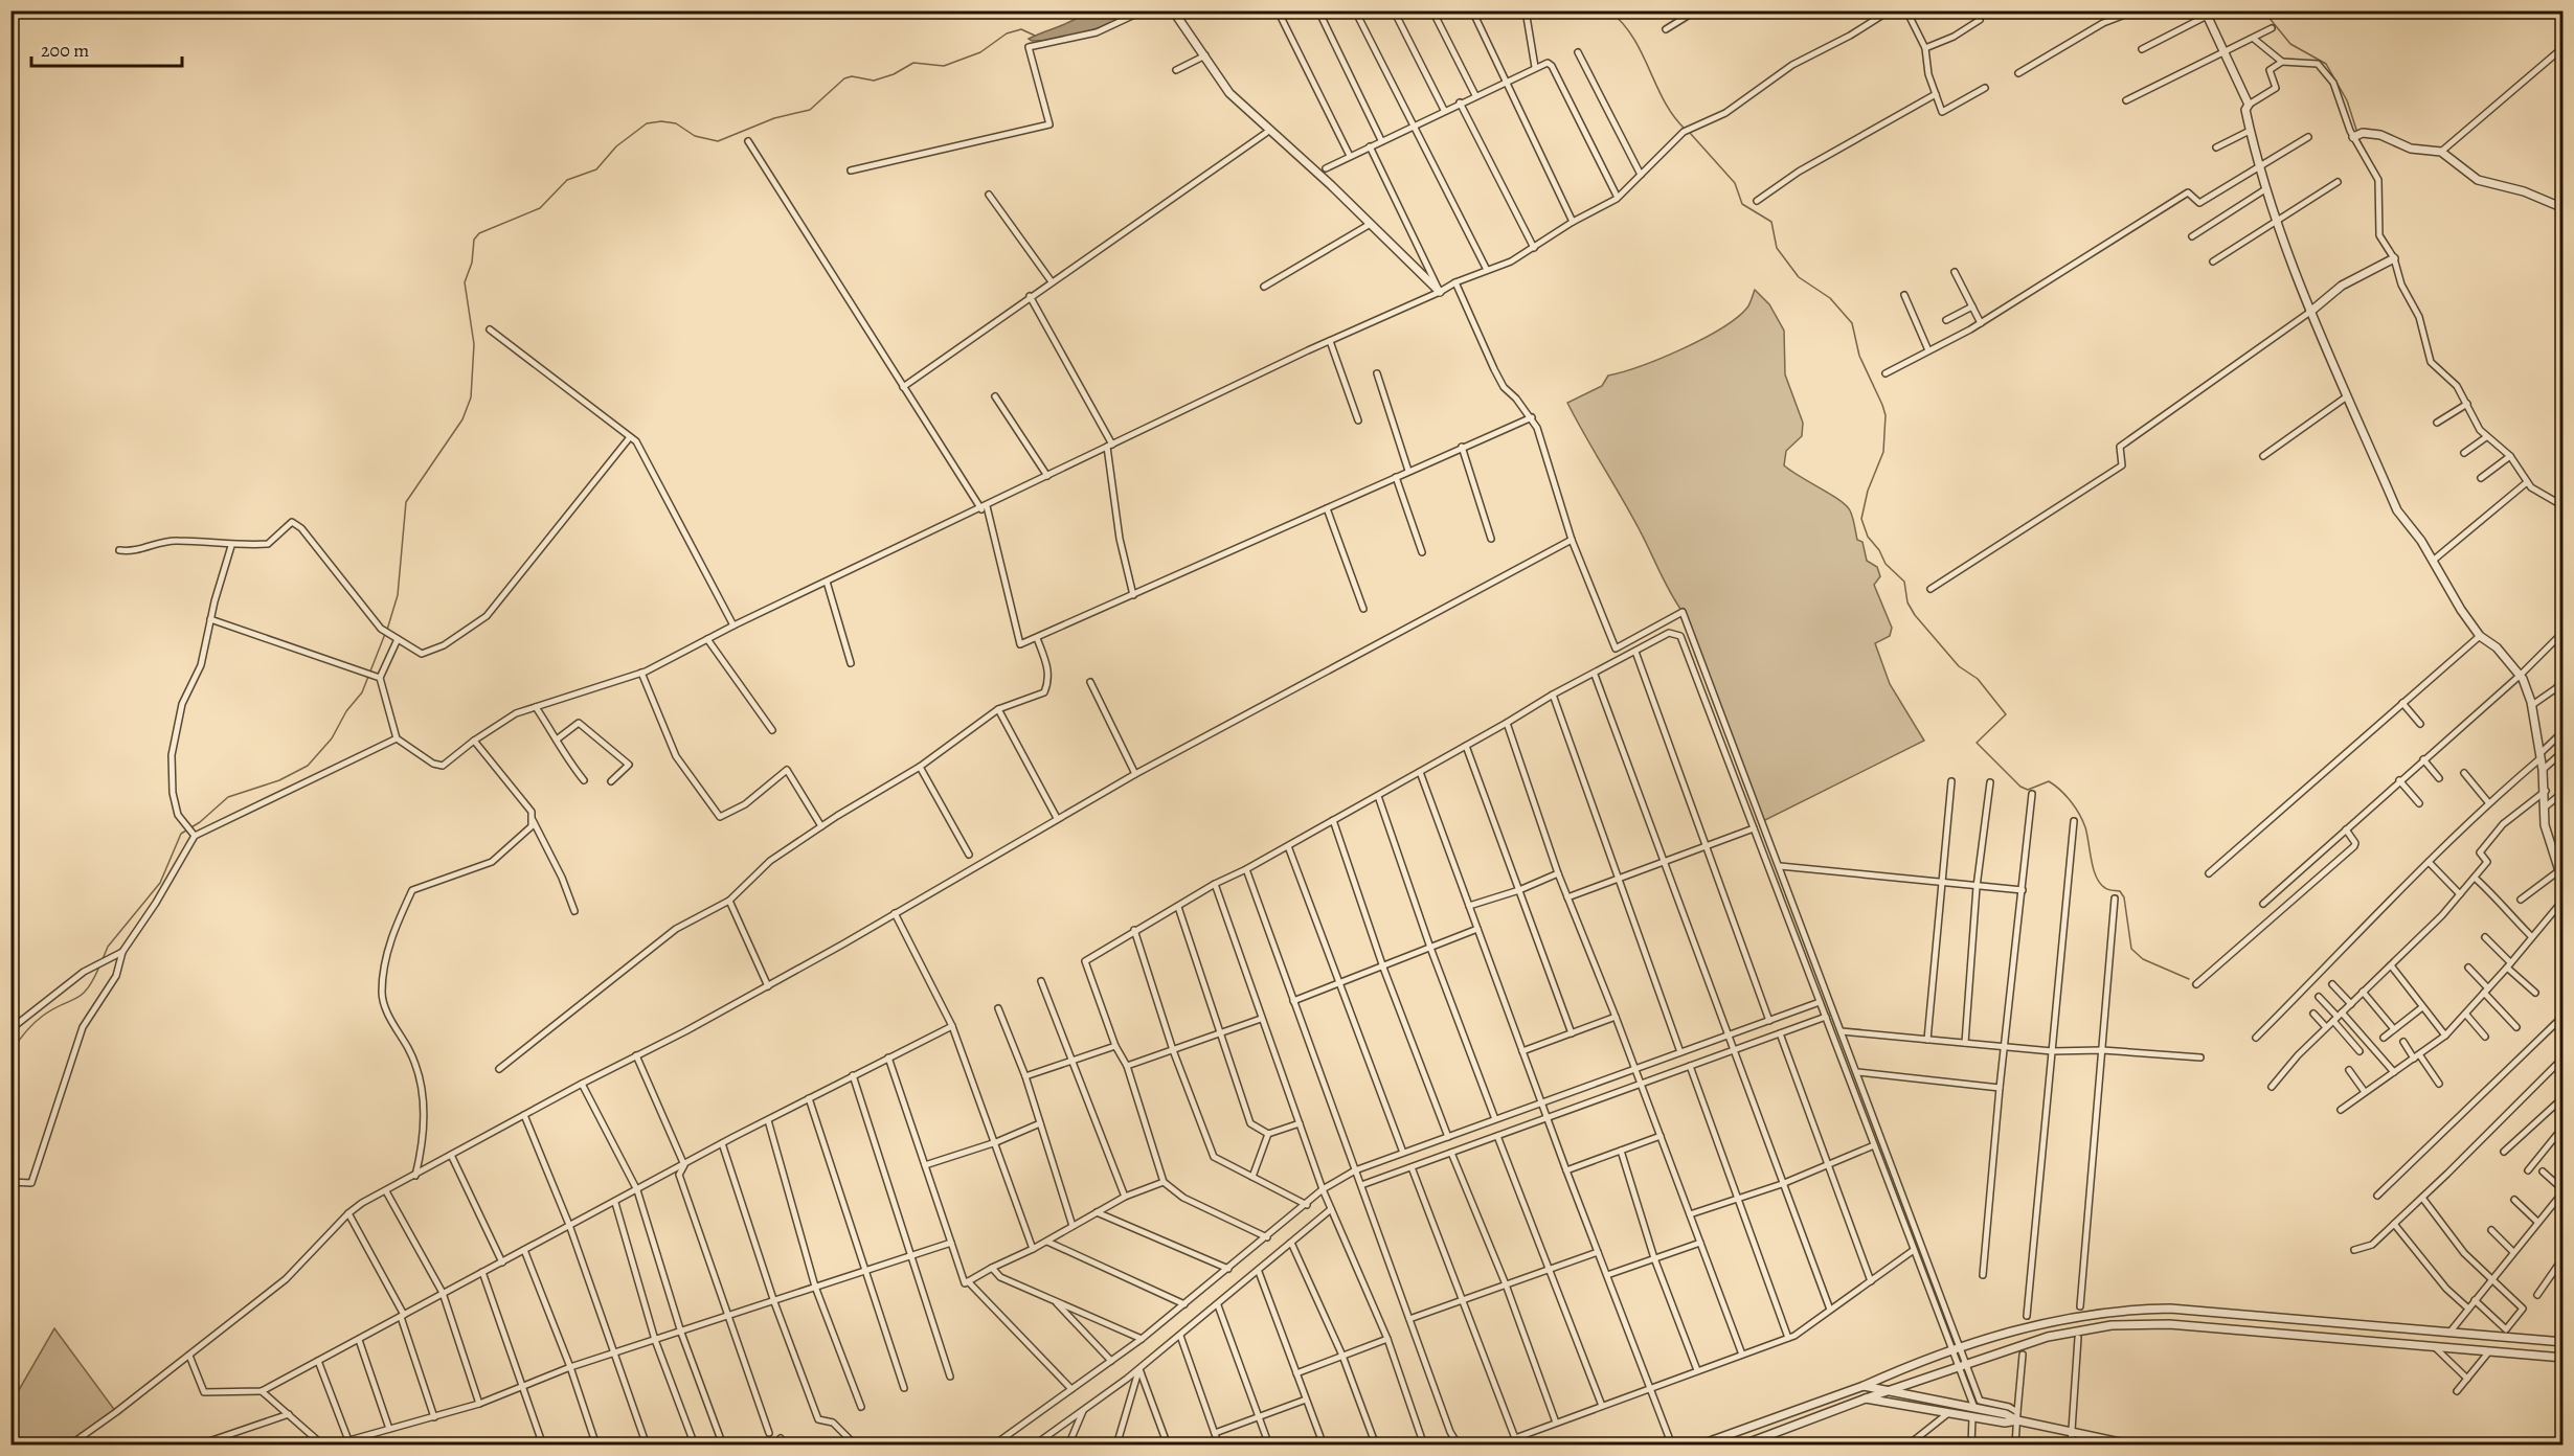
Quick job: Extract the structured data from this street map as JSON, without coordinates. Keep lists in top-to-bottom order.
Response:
{
  "scale_bar": "200 m"
}
